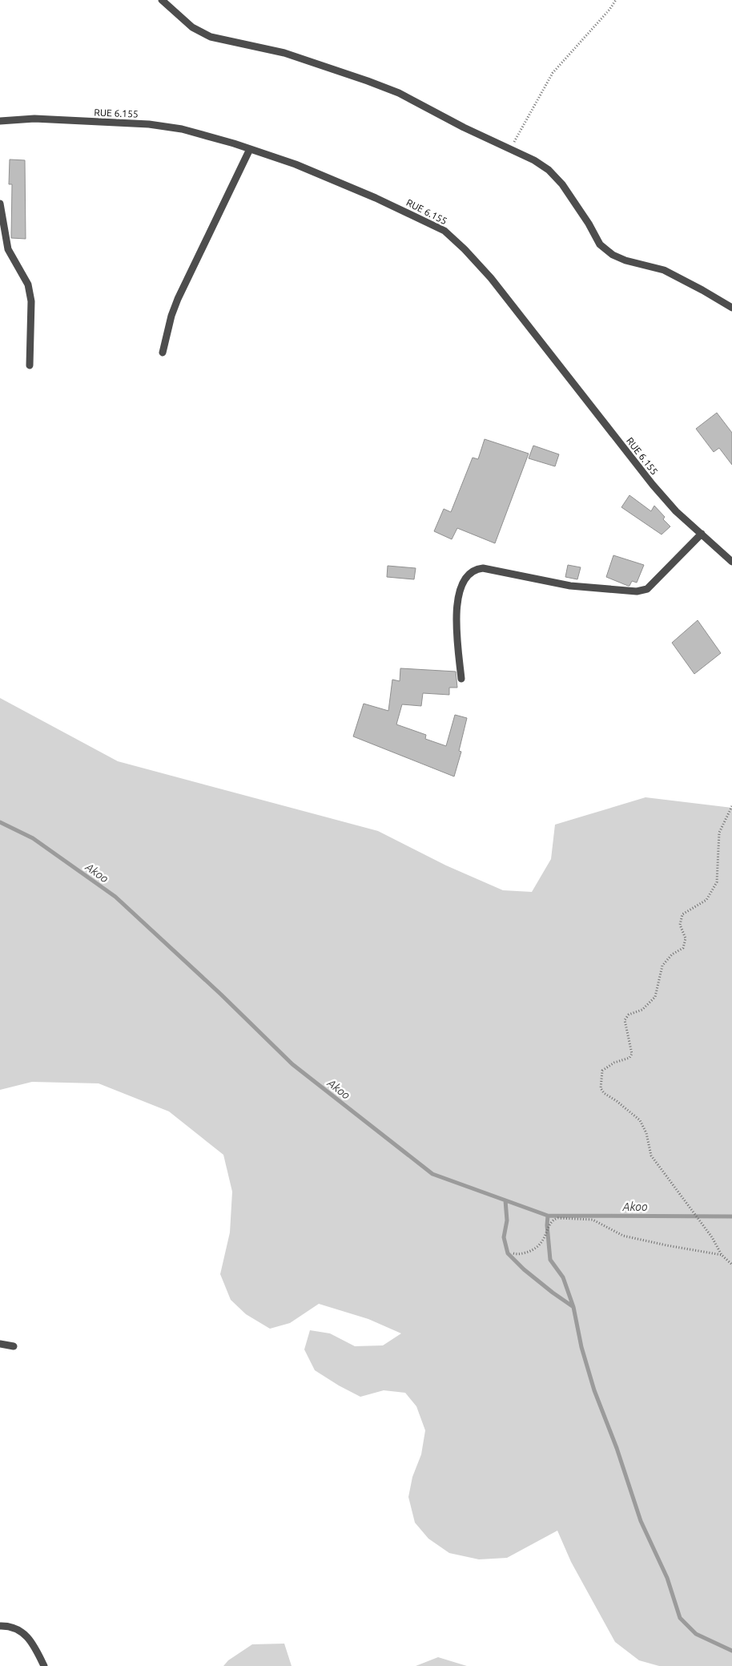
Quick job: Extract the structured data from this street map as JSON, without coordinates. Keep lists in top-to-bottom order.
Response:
{
  "streets": {
    "street": ["RUE 6.155"]
  },
  "water": ["Akoo"]
}
